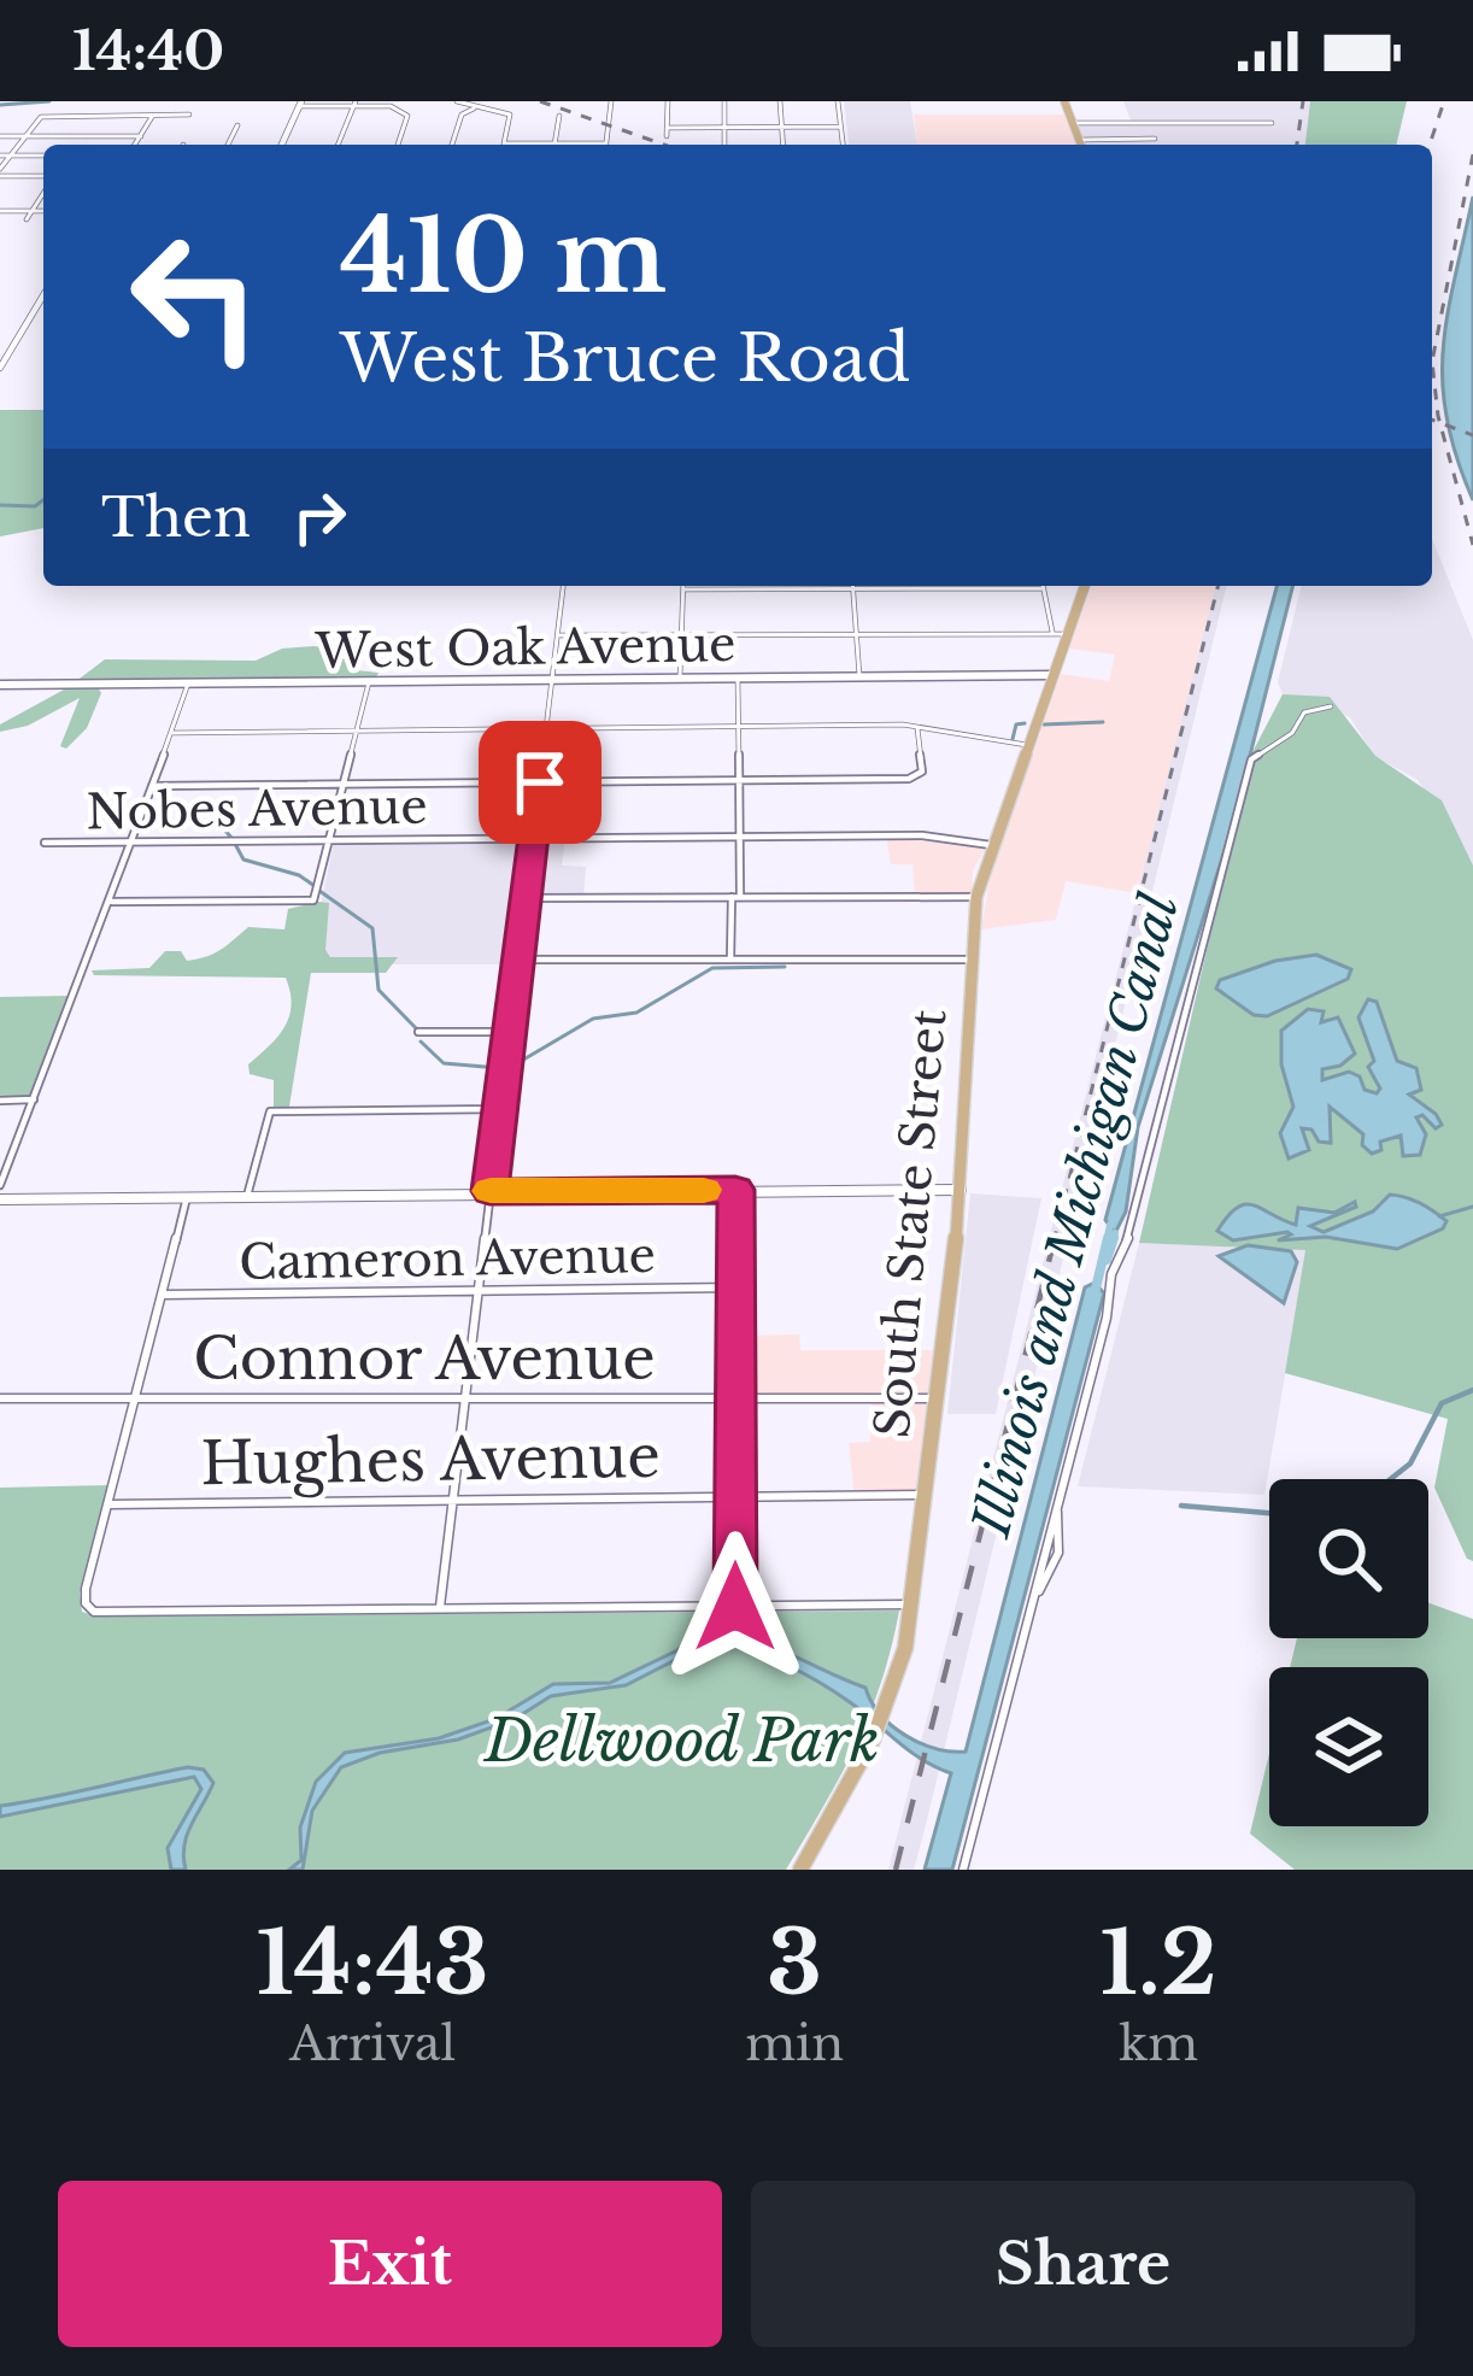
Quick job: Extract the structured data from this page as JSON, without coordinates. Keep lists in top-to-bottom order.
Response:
{
  "streets": {
    "main road": ["South State Street"],
    "street": [
      "West Oak Avenue",
      "Nobes Avenue",
      "Cameron Avenue",
      "Connor Avenue",
      "Hughes Avenue"
    ]
  },
  "crossings": [
    ["West Oak Avenue", "South State Street"],
    ["Nobes Avenue", "South State Street"],
    ["South State Street", "Connor Avenue"],
    ["South State Street", "Hughes Avenue"]
  ],
  "water": ["Illinois and Michigan Canal"],
  "parks": ["Dellwood Park"],
  "page": {
    "status": "14:40",
    "turn": ["410 m", "West Bruce Road"],
    "then": "Then",
    "eta": [
      "14:43",
      "Arrival",
      "3",
      "min",
      "1.2",
      "km"
    ],
    "buttons": ["Exit", "Share"]
  }
}
